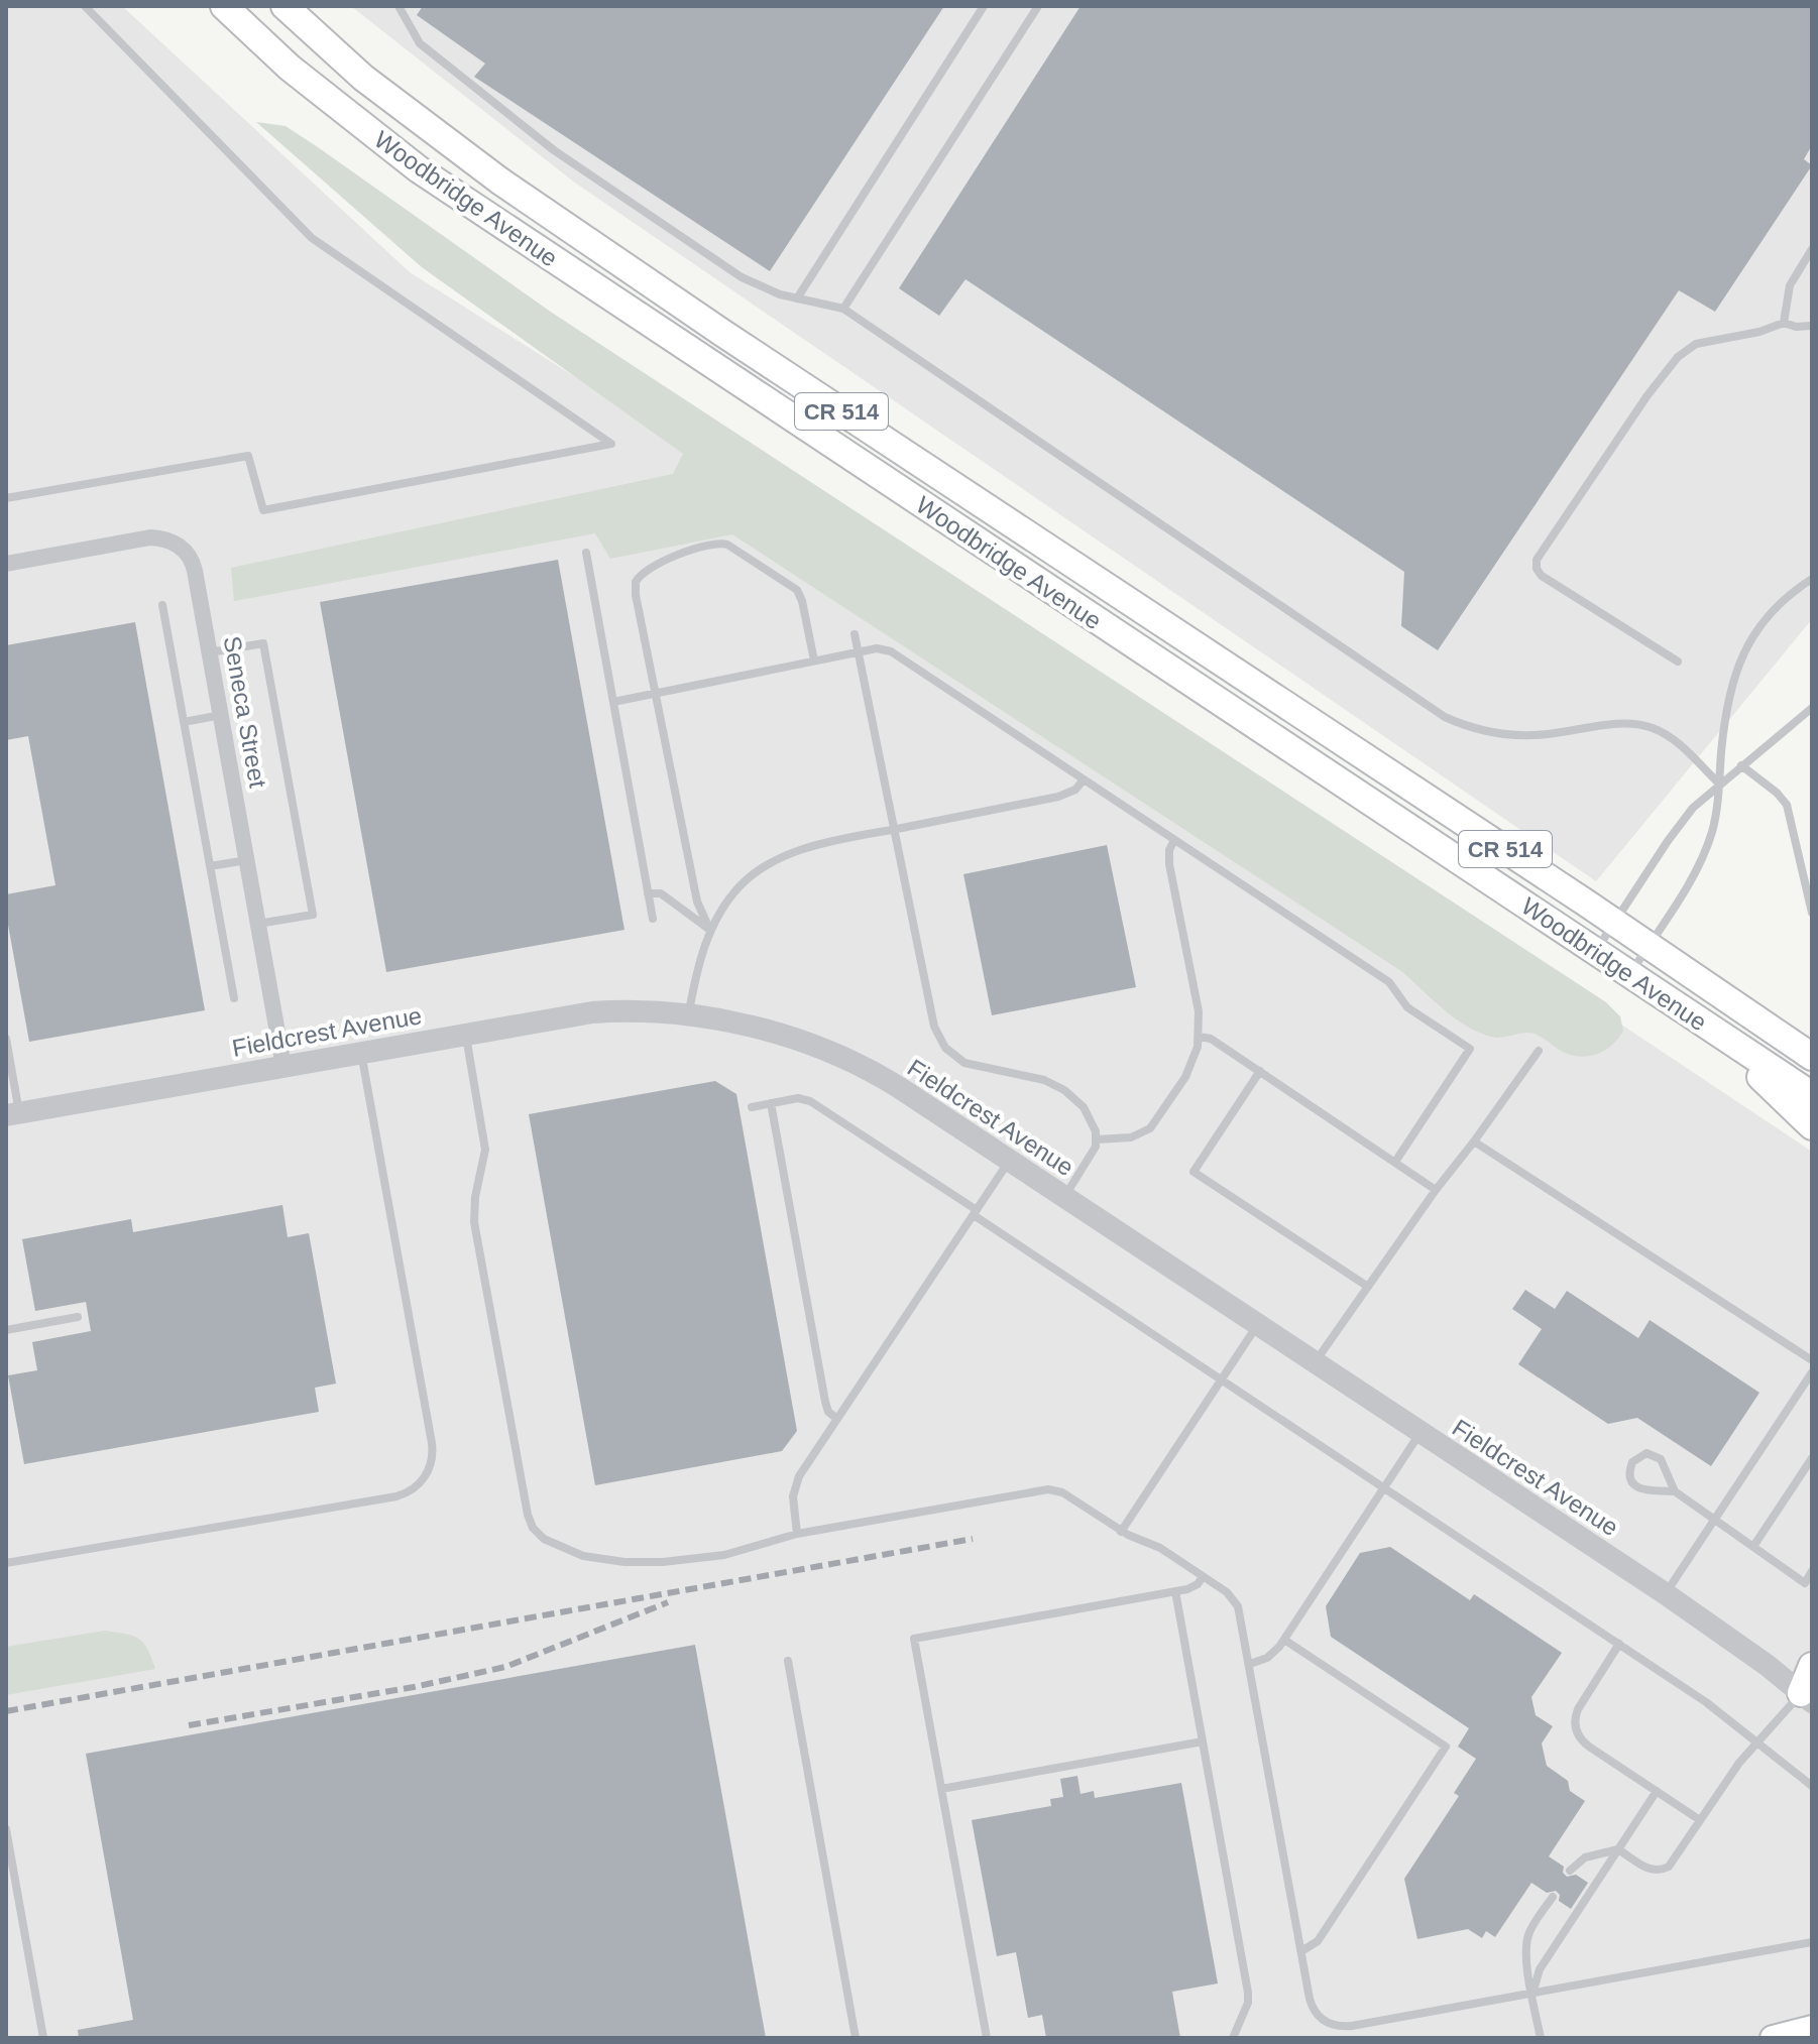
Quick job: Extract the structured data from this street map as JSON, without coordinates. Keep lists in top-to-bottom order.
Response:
{
  "streets": {
    "main road": ["Woodbridge Avenue", "CR 514"],
    "street": ["Seneca Street", "Fieldcrest Avenue"]
  },
  "crossings": [
    ["Seneca Street", "Fieldcrest Avenue"]
  ]
}
